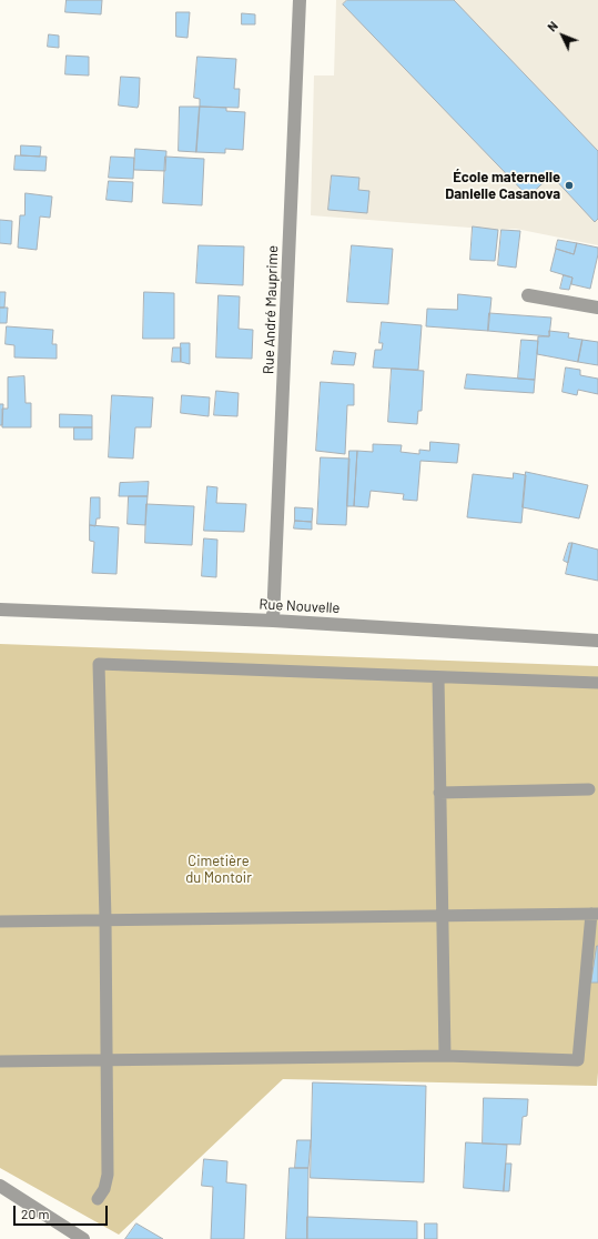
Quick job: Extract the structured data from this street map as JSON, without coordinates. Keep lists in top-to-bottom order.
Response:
{
  "streets": {
    "street": ["Rue André Mauprime", "Rue Nouvelle"]
  },
  "crossings": [
    ["Rue André Mauprime", "Rue Nouvelle"]
  ],
  "parks": ["Cimetière du Montoir"],
  "places": ["École maternelle Danielle Casanova"],
  "scale_bar": "20 m",
  "north": "top left"
}
